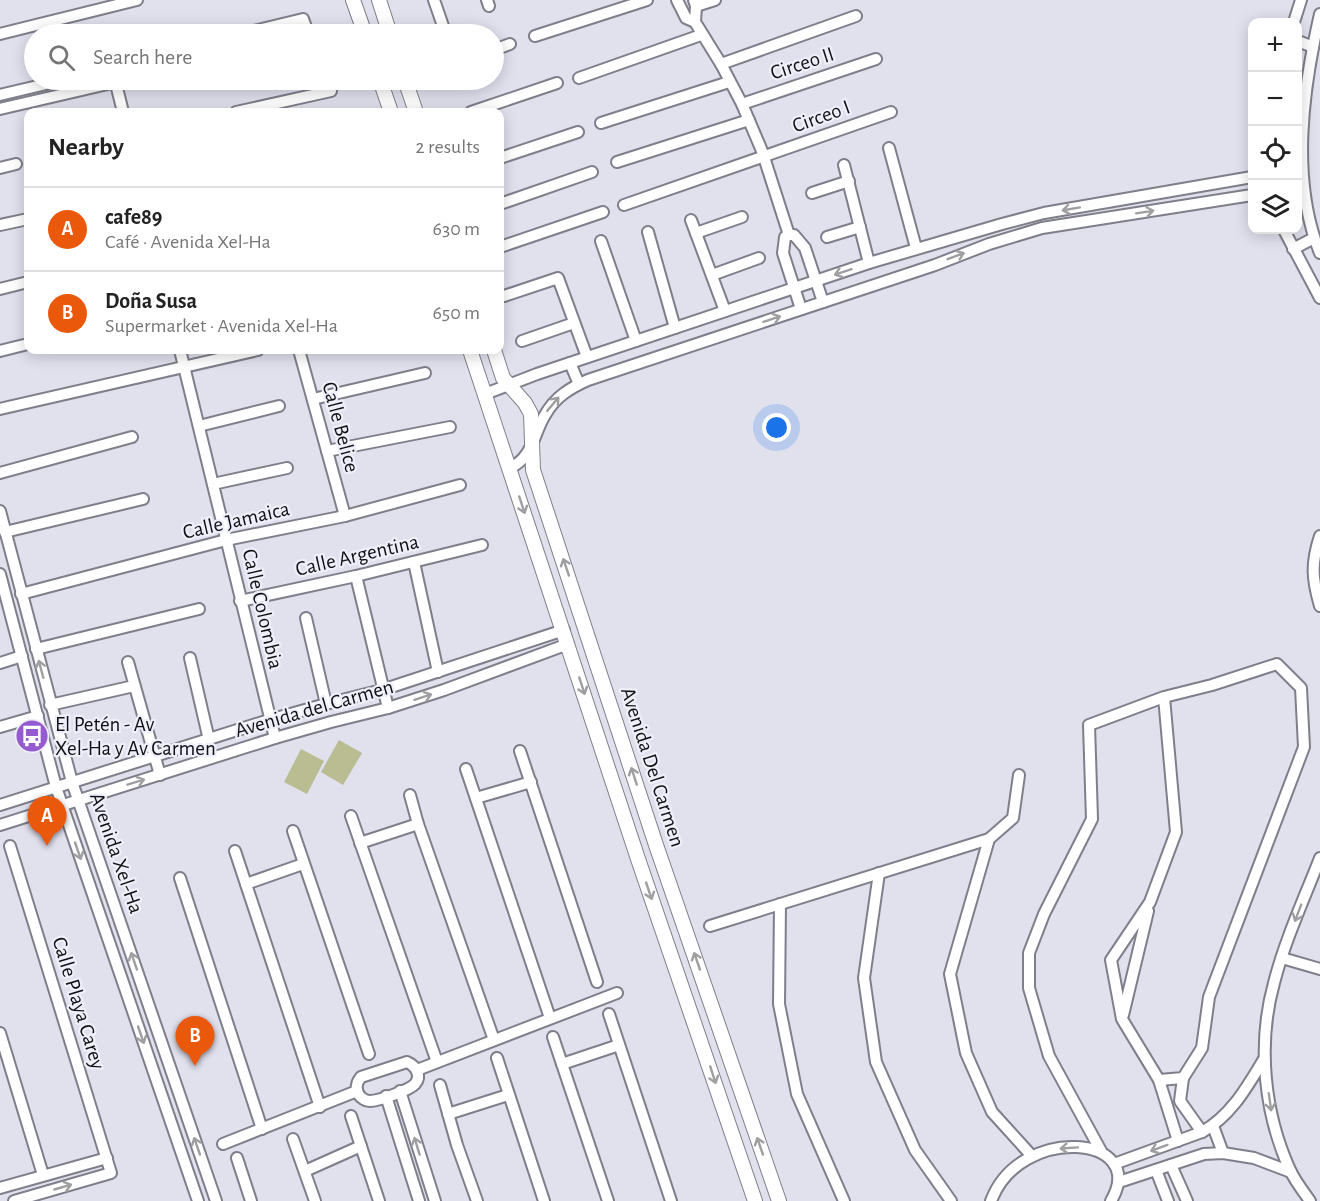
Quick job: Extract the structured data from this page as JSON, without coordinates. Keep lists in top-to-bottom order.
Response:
{
  "streets": {
    "main road": ["Avenida Del Carmen"],
    "street": [
      "Circeo II",
      "Circeo I",
      "Calle Belice",
      "Calle Jamaica",
      "Calle Argentina",
      "Calle Colombia",
      "Avenida del Carmen",
      "Avenida Xel-Ha",
      "Calle Playa Carey"
    ]
  },
  "crossings": [
    ["Calle Belice", "Calle Jamaica"],
    ["Calle Jamaica", "Calle Colombia"],
    ["Calle Jamaica", "Avenida Xel-Ha"],
    ["Calle Argentina", "Calle Colombia"],
    ["Calle Colombia", "Avenida del Carmen"],
    ["Avenida del Carmen", "Avenida Del Carmen"],
    ["Avenida del Carmen", "Avenida Xel-Ha"]
  ],
  "places": {
    "bus stop": ["El Petén - Av Xel-Ha y Av Carmen"]
  },
  "page": {
    "map_buttons": ["+", "−"],
    "search": "Search here",
    "heading": ["Nearby", "2 results"],
    "list": [
      {
        "mark": "A",
        "name": "cafe89",
        "note": "Café · Avenida Xel-Ha",
        "value": "630 m"
      },
      {
        "mark": "B",
        "name": "Doña Susa",
        "note": "Supermarket · Avenida Xel-Ha",
        "value": "650 m"
      }
    ],
    "pins": ["A", "B"]
  }
}
